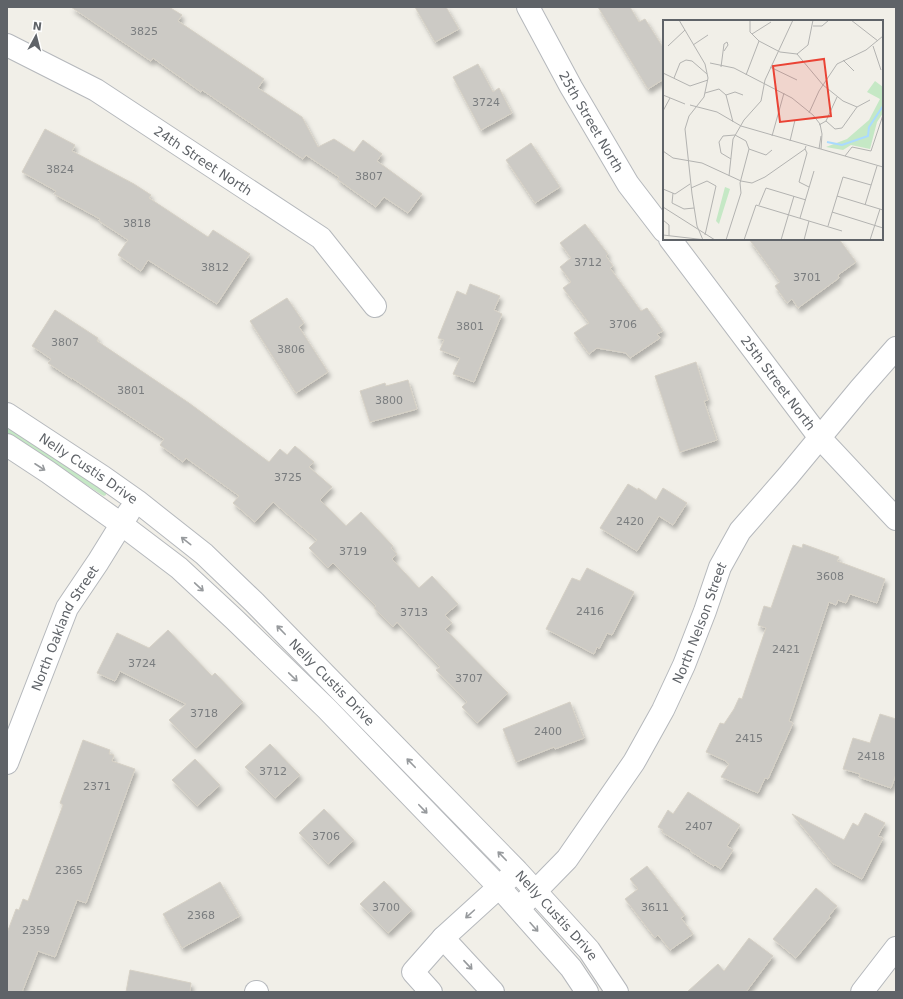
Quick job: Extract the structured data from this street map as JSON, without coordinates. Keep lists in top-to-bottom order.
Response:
{
  "streets": {
    "street": [
      "25th Street North",
      "24th Street North",
      "Nelly Custis Drive",
      "North Nelson Street",
      "North Oakland Street"
    ]
  },
  "crossings": [
    ["25th Street North", "North Nelson Street"],
    ["Nelly Custis Drive", "North Nelson Street"],
    ["Nelly Custis Drive", "North Oakland Street"]
  ],
  "house_numbers": [
    "3825",
    "3724",
    "3824",
    "3807",
    "3818",
    "3712",
    "3812",
    "3701",
    "3706",
    "3801",
    "3807",
    "3806",
    "3801",
    "3800",
    "3725",
    "2420",
    "3719",
    "3608",
    "2416",
    "3713",
    "2421",
    "3724",
    "3707",
    "3718",
    "2400",
    "2415",
    "2418",
    "3712",
    "2371",
    "2407",
    "3706",
    "2365",
    "3700",
    "3611",
    "2368",
    "2359"
  ],
  "north": "top"
}
